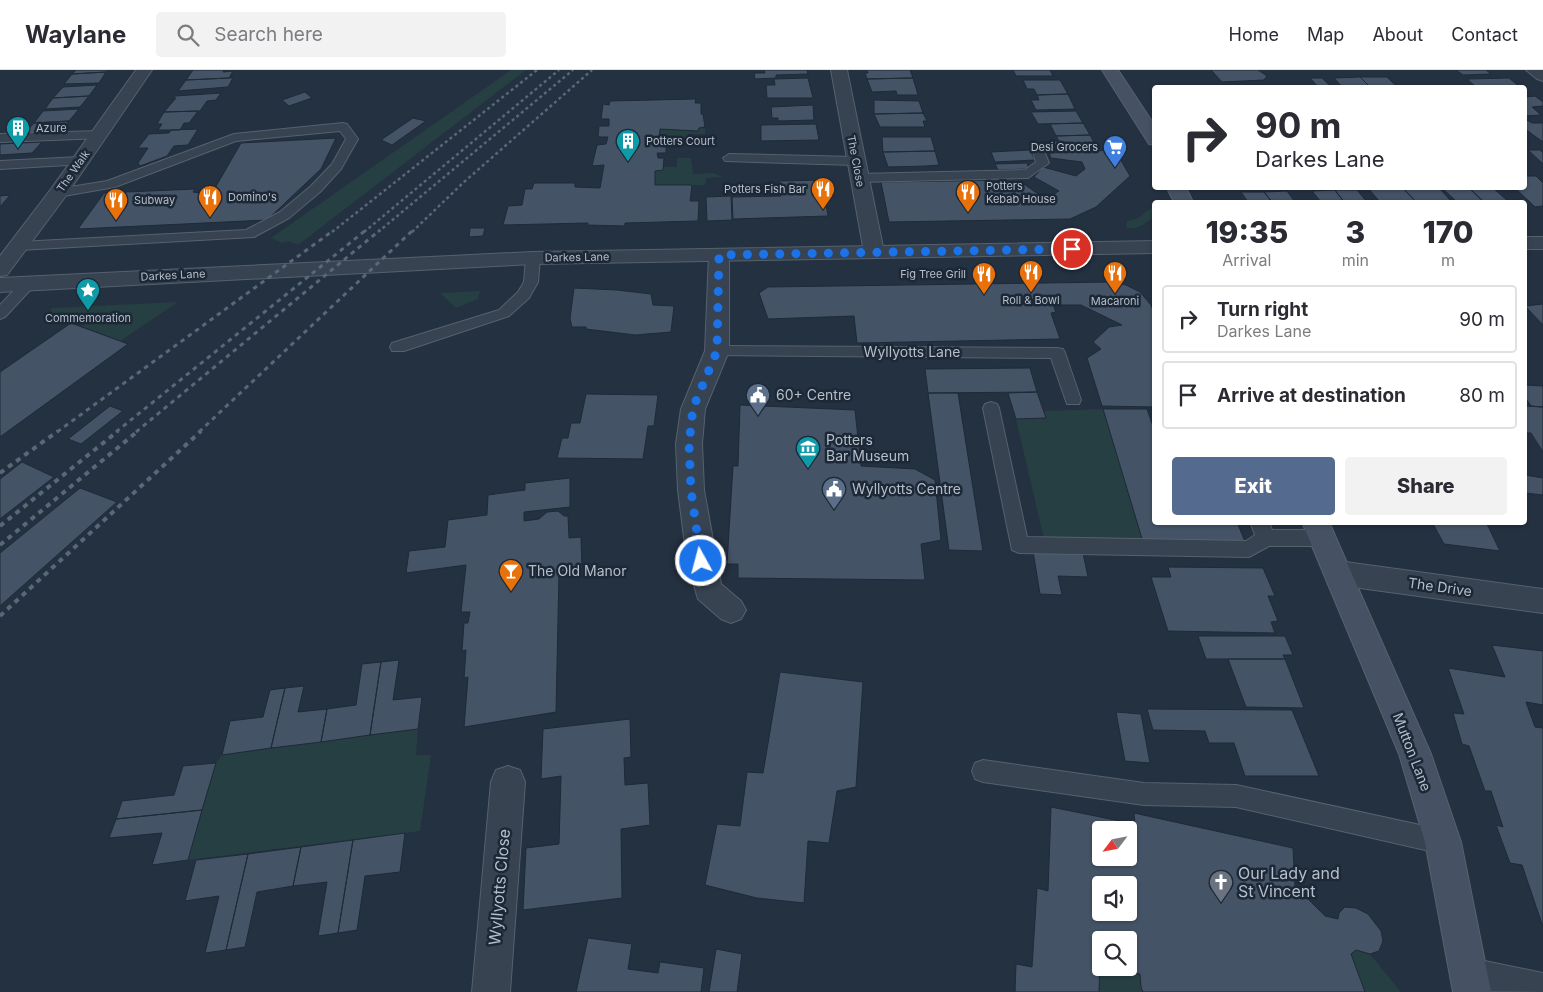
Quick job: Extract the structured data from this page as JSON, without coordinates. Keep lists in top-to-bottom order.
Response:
{
  "streets": {
    "main road": ["Mutton Lane"],
    "street": [
      "The Close",
      "The Walk",
      "Darkes Lane",
      "The Drive",
      "Wyllyotts Close"
    ],
    "lane": ["Wyllyotts Lane"]
  },
  "crossings": [
    ["The Close", "Darkes Lane"],
    ["The Drive", "Mutton Lane"]
  ],
  "places": {
    "building": ["Azure", "Potters Court"],
    "supermarket": ["Desi Grocers"],
    "restaurant": [
      "Potters Fish Bar",
      "Potters Kebab House",
      "Domino's",
      "Subway",
      "Roll & Bowl",
      "Macaroni",
      "Fig Tree Grill"
    ],
    "place": ["Commemoration"],
    "public building": ["60+ Centre", "Wyllyotts Centre"],
    "museum": ["Potters Bar Museum"],
    "bar": ["The Old Manor"],
    "church": ["Our Lady and St Vincent"]
  },
  "north": "bottom left",
  "page": {
    "header": "Waylane",
    "search": "Search here",
    "nav": [
      "Home",
      "Map",
      "About",
      "Contact"
    ],
    "turn": ["90 m", "Darkes Lane"],
    "eta": [
      "19:35",
      "Arrival",
      "3",
      "min",
      "170",
      "m"
    ],
    "list": [
      {
        "name": "Turn right",
        "note": "Darkes Lane",
        "value": "90 m"
      },
      {
        "name": "Arrive at destination",
        "value": "80 m"
      }
    ],
    "buttons": ["Exit", "Share"]
  }
}
